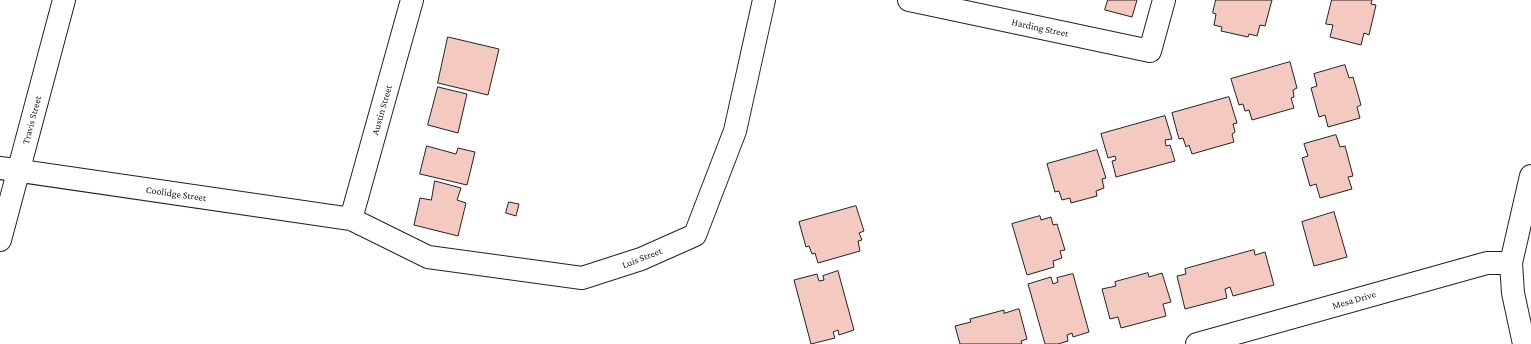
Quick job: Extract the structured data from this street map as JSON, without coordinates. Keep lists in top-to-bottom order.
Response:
{
  "streets": {
    "street": [
      "Harding Street",
      "Austin Street",
      "Travis Street",
      "Coolidge Street",
      "Luis Street",
      "Mesa Drive"
    ]
  },
  "crossings": [
    ["Austin Street", "Coolidge Street"],
    ["Austin Street", "Luis Street"],
    ["Travis Street", "Coolidge Street"],
    ["Coolidge Street", "Luis Street"]
  ]
}
